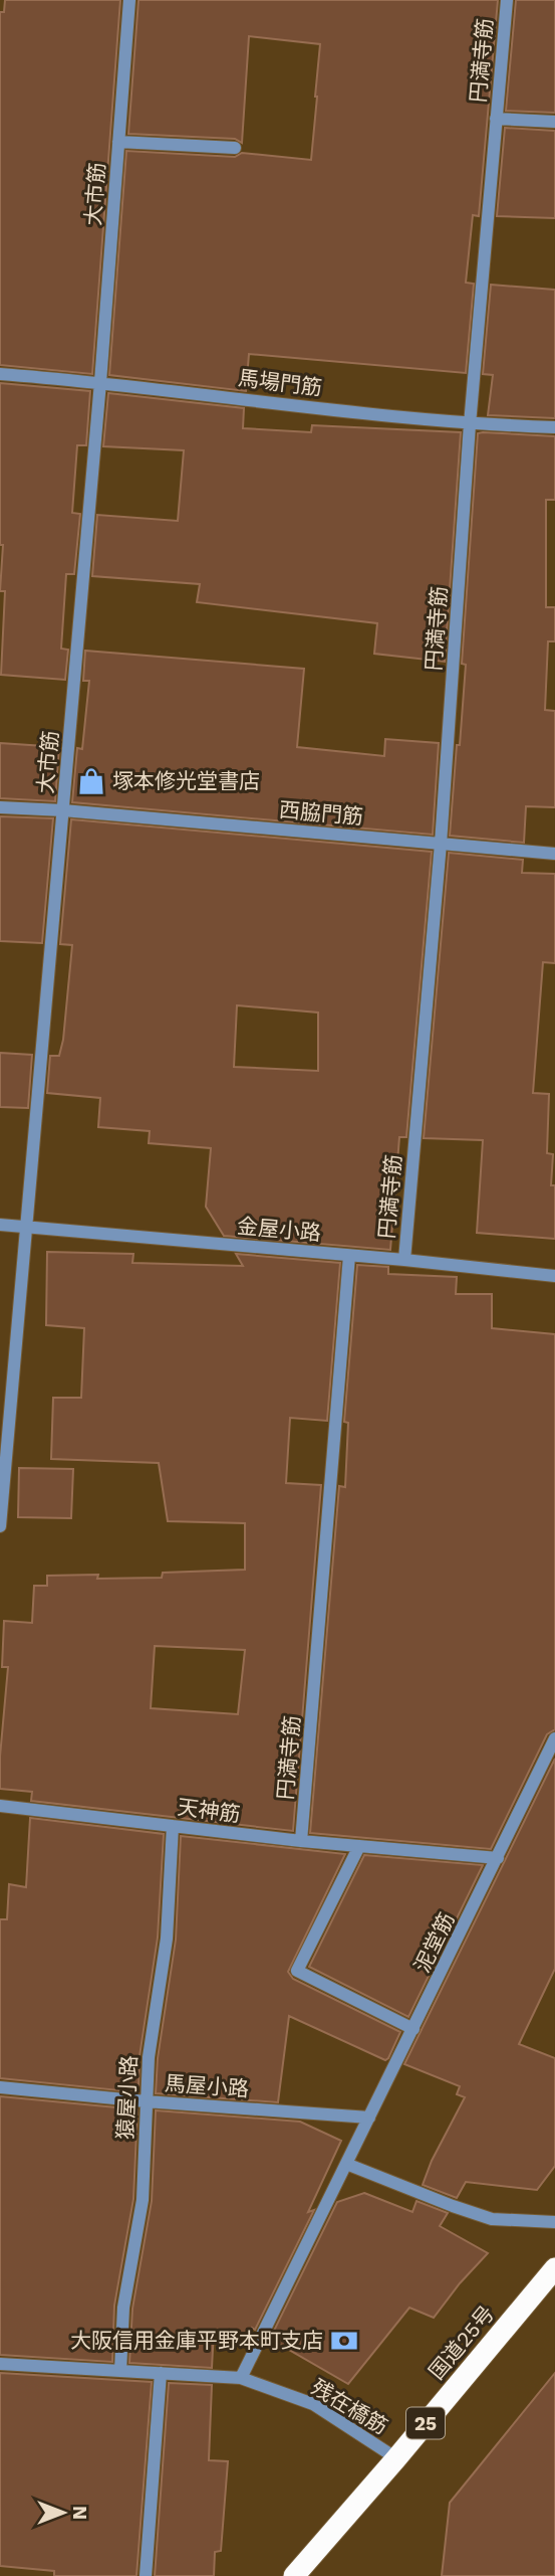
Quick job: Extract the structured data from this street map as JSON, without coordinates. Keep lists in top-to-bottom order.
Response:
{
  "streets": {
    "highway": ["国道25号", "25"],
    "street": [
      "円満寺筋",
      "大市筋",
      "馬場門筋",
      "西脇門筋",
      "金屋小路",
      "天神筋",
      "泥堂筋",
      "馬屋小路",
      "猿屋小路",
      "残在橋筋"
    ]
  },
  "crossings": [
    ["円満寺筋", "馬場門筋"],
    ["円満寺筋", "西脇門筋"],
    ["円満寺筋", "金屋小路"],
    ["円満寺筋", "天神筋"],
    ["大市筋", "馬場門筋"],
    ["大市筋", "西脇門筋"],
    ["大市筋", "金屋小路"],
    ["天神筋", "泥堂筋"],
    ["天神筋", "猿屋小路"],
    ["泥堂筋", "馬屋小路"],
    ["泥堂筋", "残在橋筋"],
    ["馬屋小路", "猿屋小路"],
    ["猿屋小路", "残在橋筋"],
    ["国道25号", "残在橋筋"]
  ],
  "places": {
    "shop": ["塚本修光堂書店"],
    "bank": ["大阪信用金庫平野本町支店"]
  },
  "north": "right"
}
